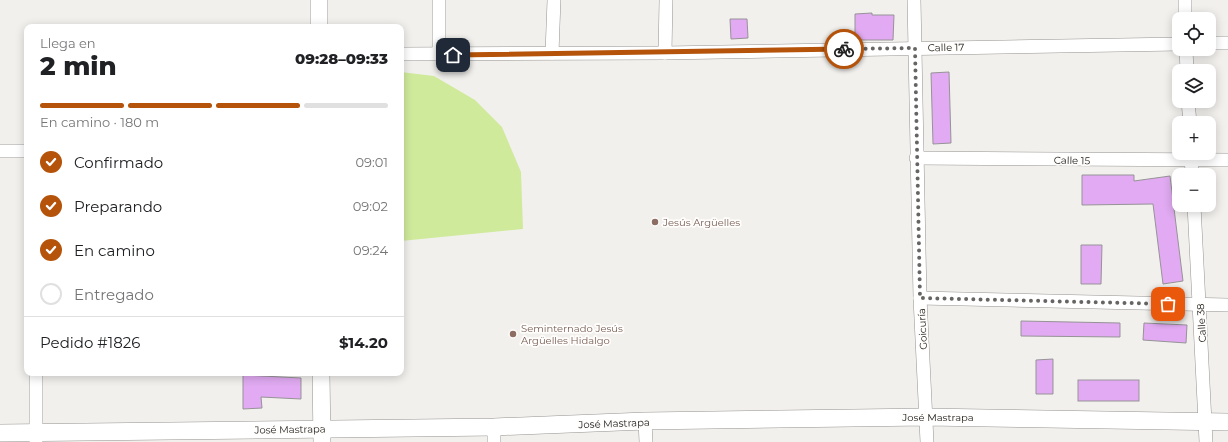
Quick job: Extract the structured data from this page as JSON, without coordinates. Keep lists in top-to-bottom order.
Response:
{
  "streets": {
    "street": [
      "Calle 17",
      "Calle 15",
      "Calle 38",
      "Goicuría",
      "José Mastrapa"
    ]
  },
  "crossings": [
    ["Calle 17", "Goicuría"],
    ["Calle 15", "Goicuría"],
    ["Calle 38", "José Mastrapa"],
    ["Goicuría", "José Mastrapa"]
  ],
  "places": ["Jesús Argüelles", "Seminternado Jesús Argüelles Hidalgo"],
  "page": {
    "map_buttons": ["+", "−"],
    "heading": ["2 min", "Llega en", "09:28–09:33"],
    "panel": ["Pedido #1826", "$14.20"],
    "bar": "En camino · 180 m",
    "list": [
      ["Confirmado", "09:01"],
      ["Preparando", "09:02"],
      ["En camino", "09:24"],
      "Entregado"
    ]
  }
}
